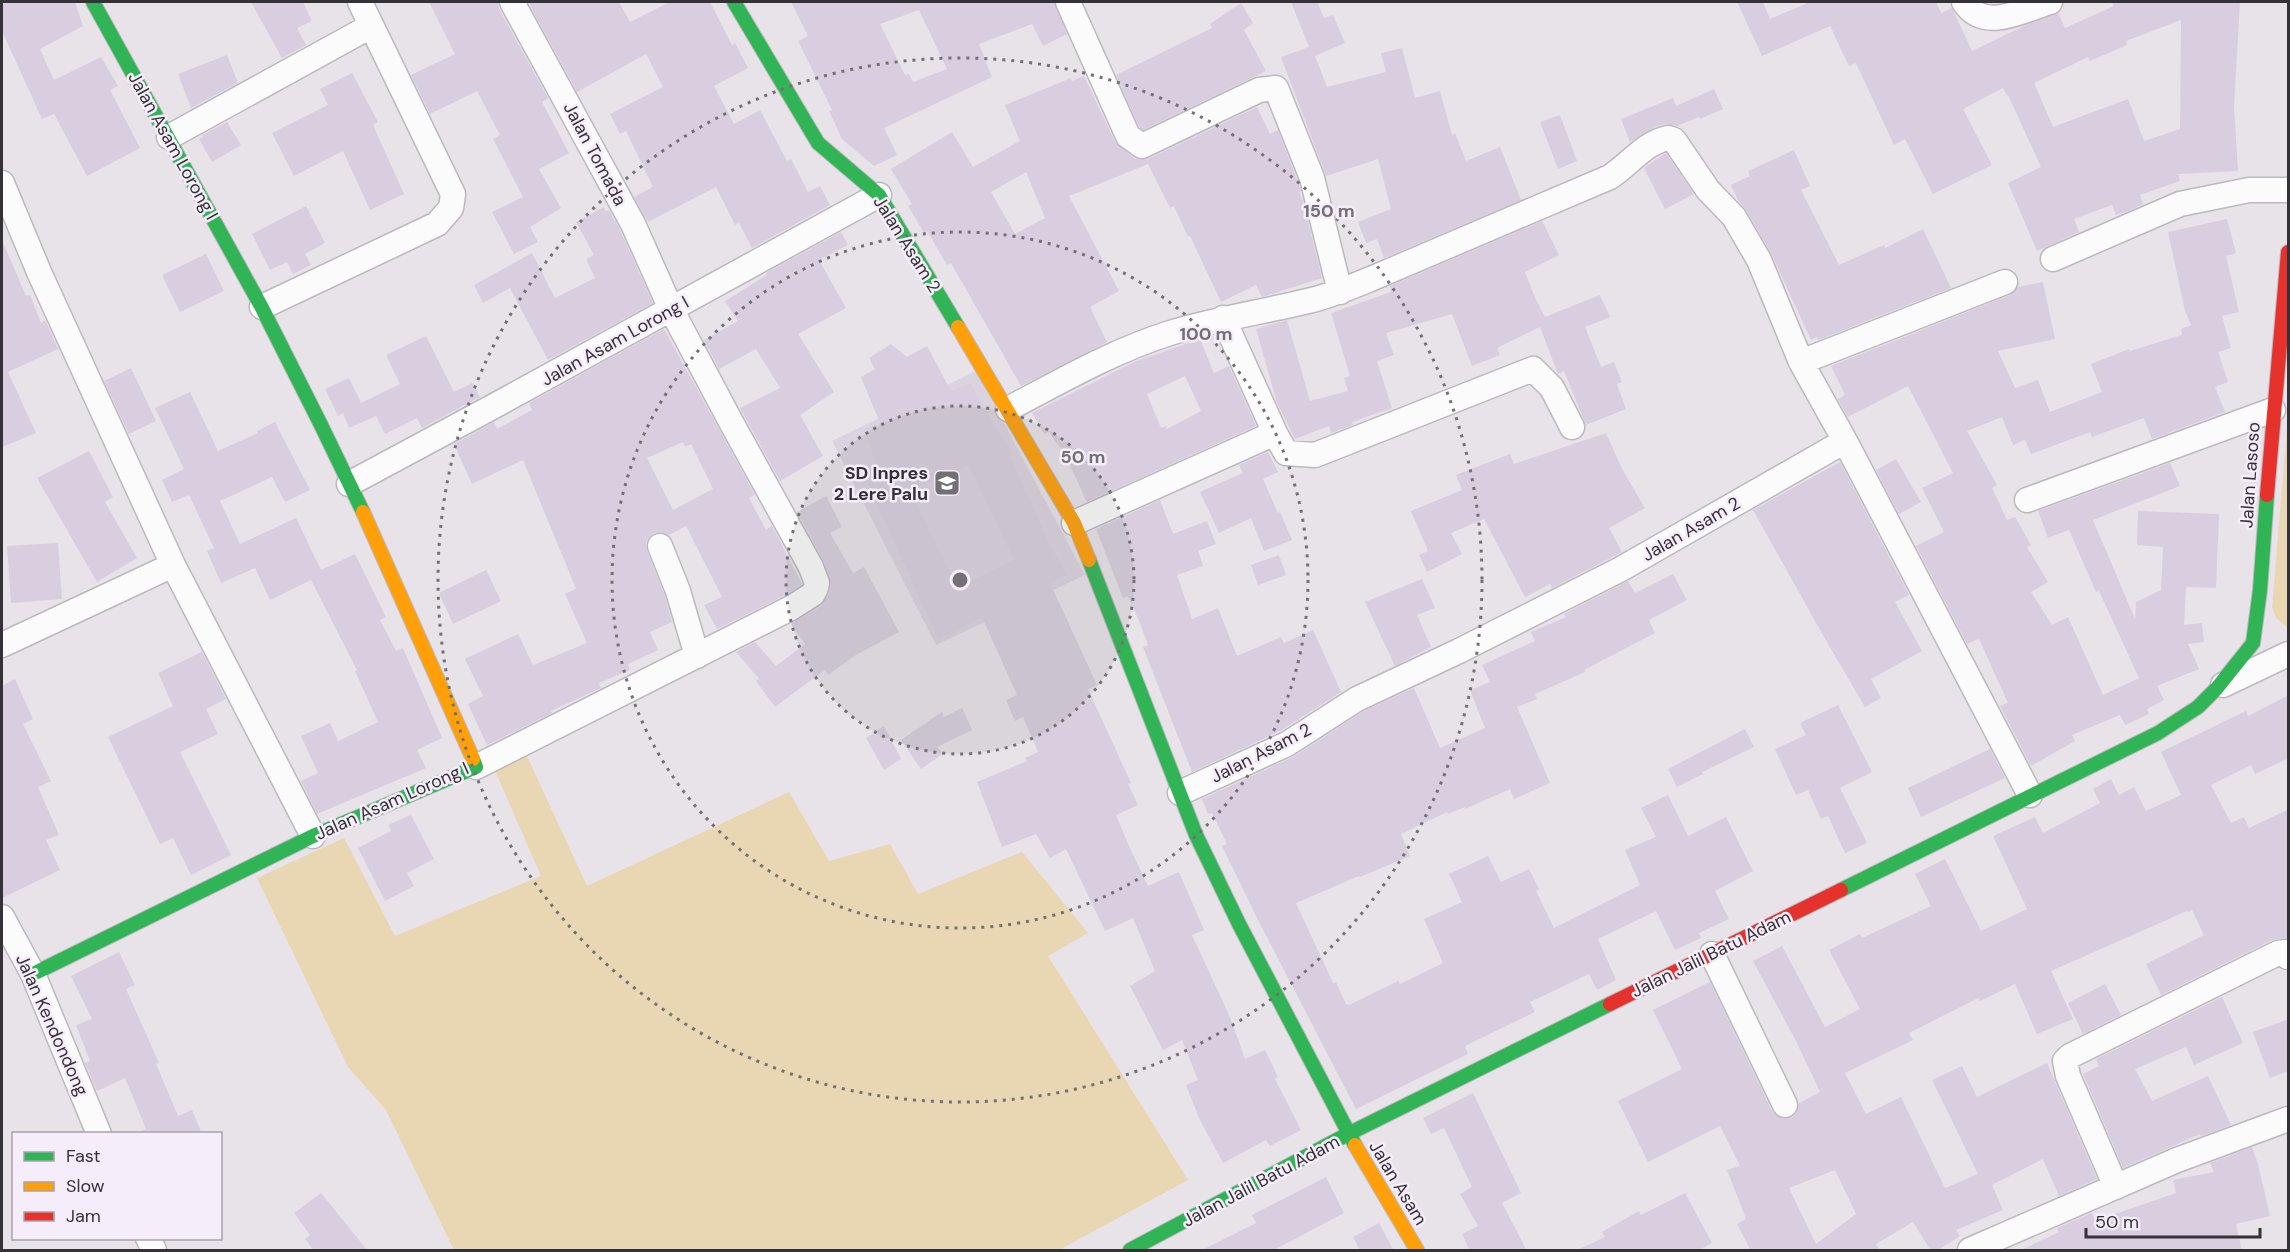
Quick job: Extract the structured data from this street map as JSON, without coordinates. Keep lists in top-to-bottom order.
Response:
{
  "streets": {
    "street": [
      "Jalan Asam Lorong I",
      "Jalan Tomada",
      "Jalan Asam 2",
      "Jalan Lasoso",
      "Jalan Jalil Batu Adam",
      "Jalan Kendondong",
      "Jalan Asam"
    ]
  },
  "crossings": [
    ["Jalan Asam Lorong I", "Jalan Tomada"],
    ["Jalan Asam Lorong I", "Jalan Asam 2"],
    ["Jalan Asam Lorong I", "Jalan Kendondong"],
    ["Jalan Asam 2", "Jalan Jalil Batu Adam"],
    ["Jalan Asam 2", "Jalan Asam"],
    ["Jalan Lasoso", "Jalan Jalil Batu Adam"],
    ["Jalan Jalil Batu Adam", "Jalan Asam"]
  ],
  "places": {
    "school or university": ["SD Inpres 2 Lere Palu"]
  },
  "legend": ["Fast", "Slow", "Jam"],
  "scale_bar": "50 m",
  "rings": ["150 m", "100 m", "50 m"]
}
